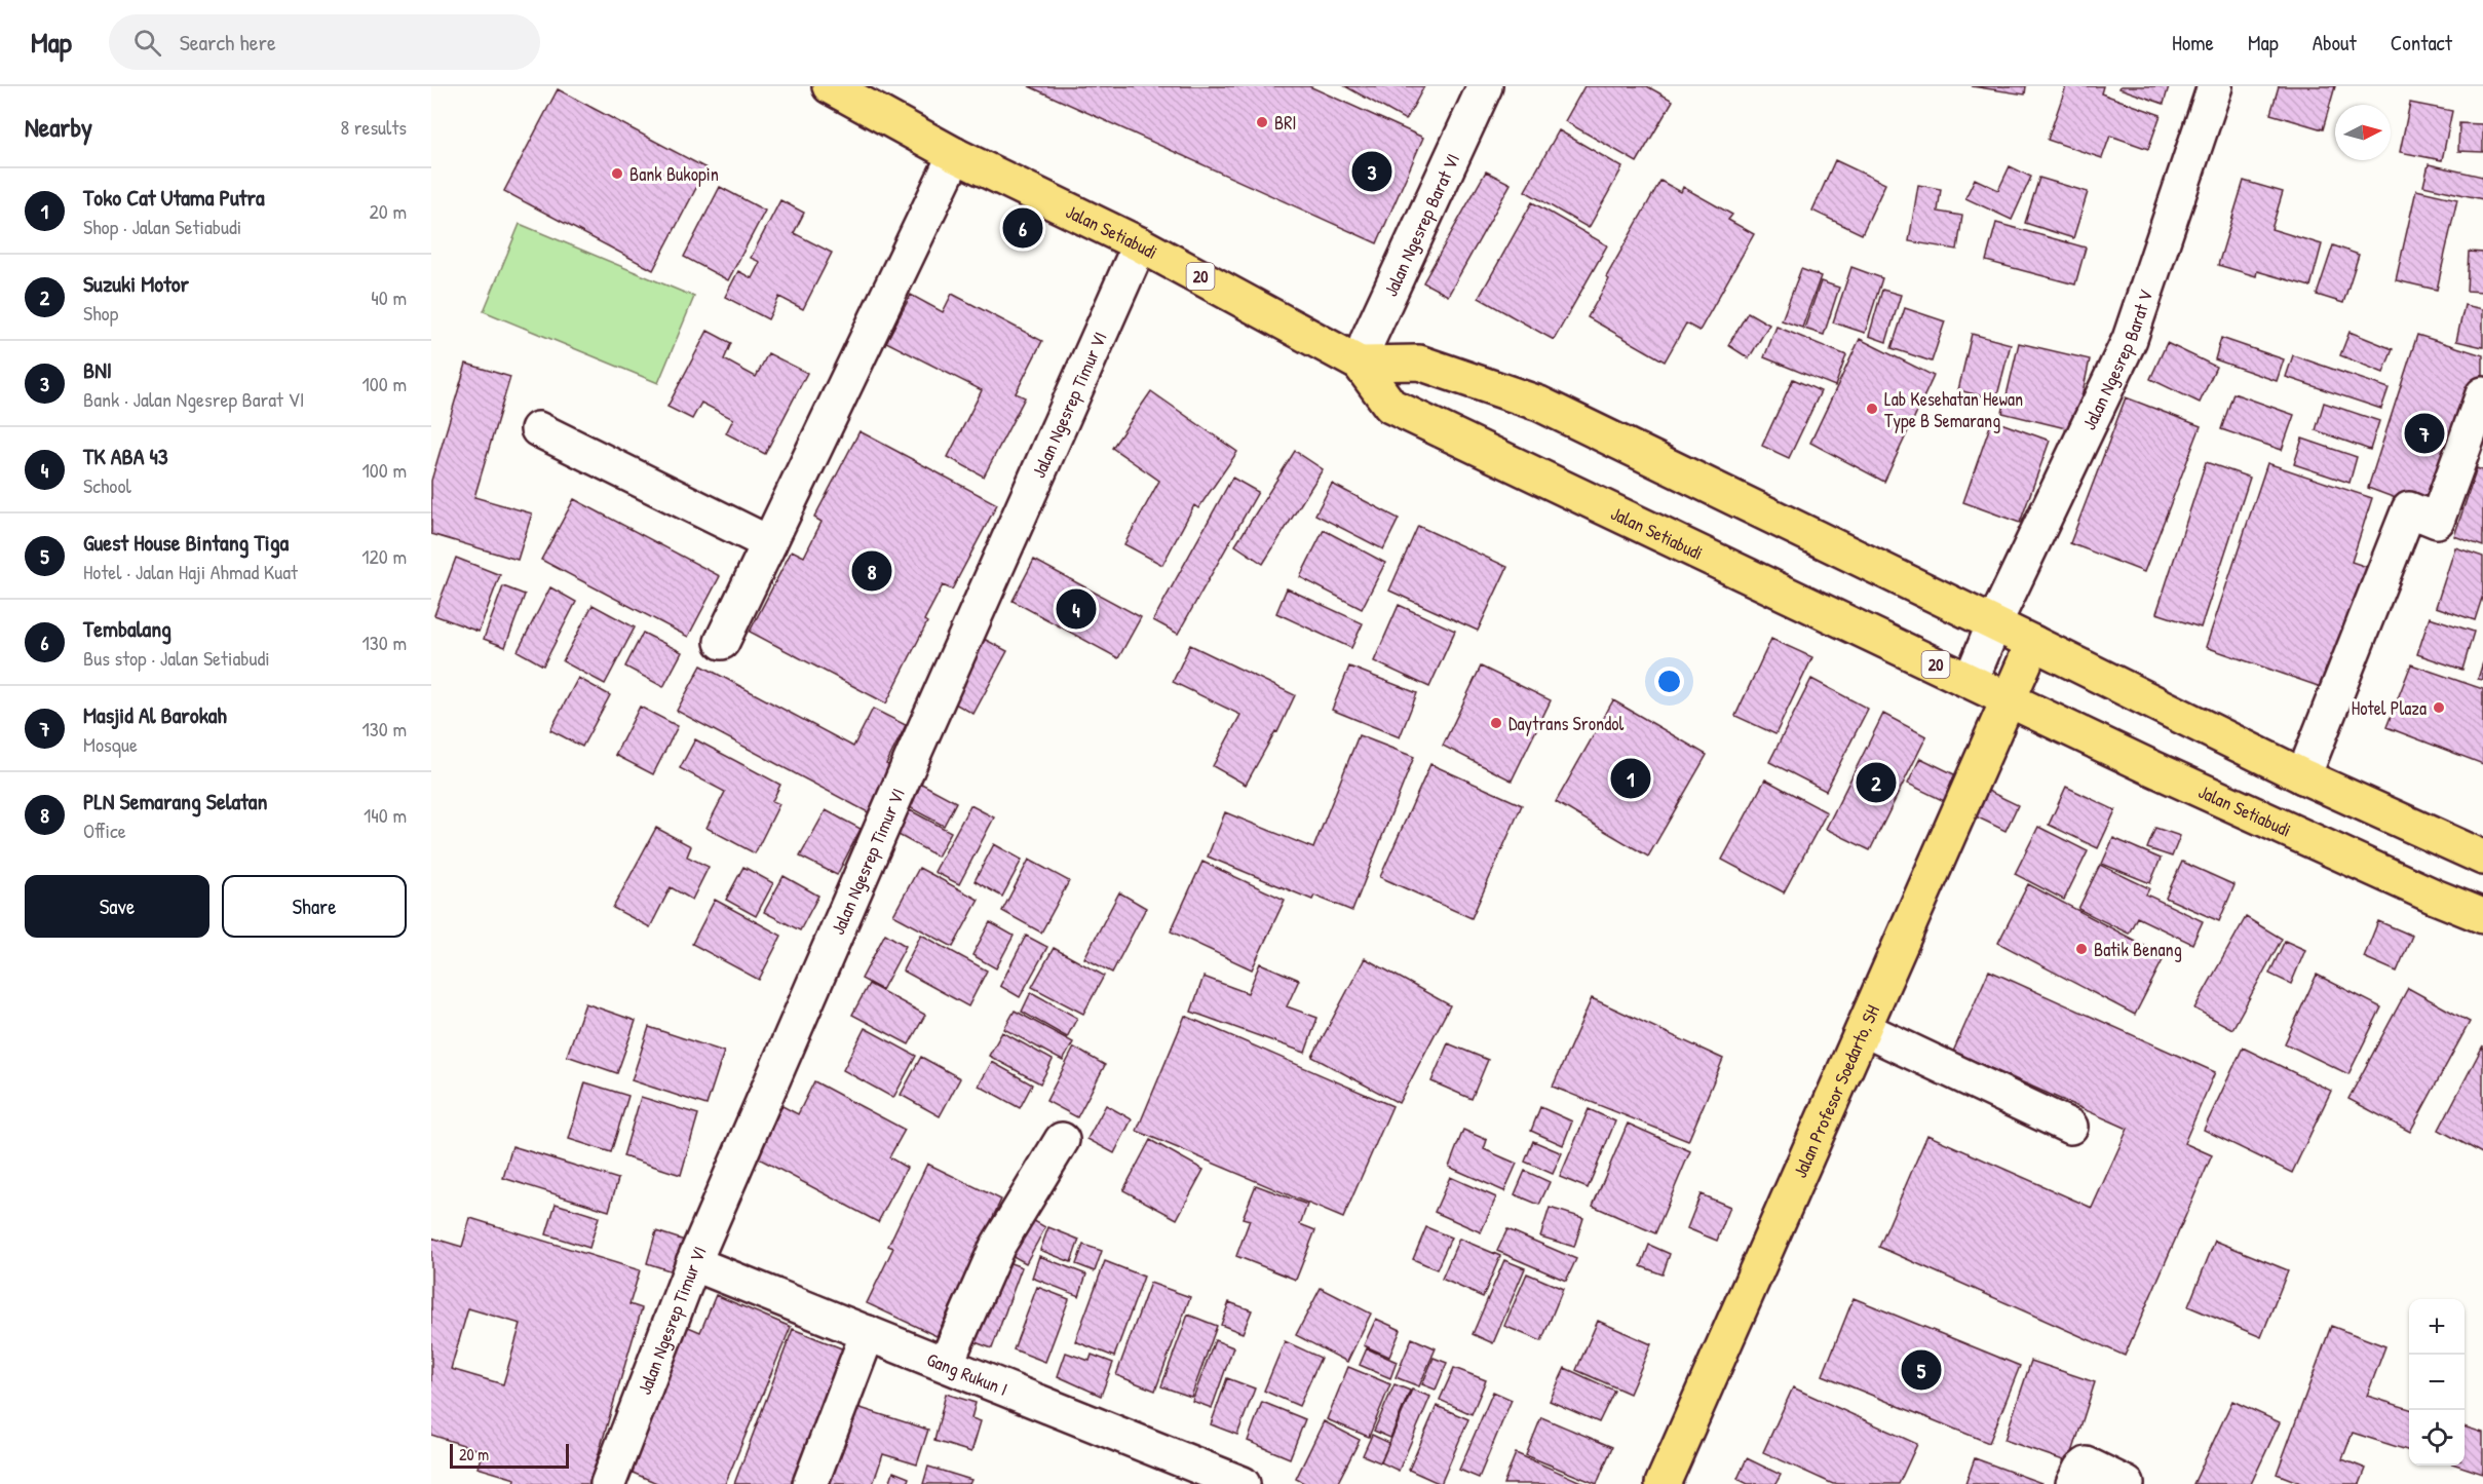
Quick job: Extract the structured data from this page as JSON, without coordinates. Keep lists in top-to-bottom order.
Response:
{
  "streets": {
    "main road": ["Jalan Setiabudi", "20", "Jalan Profesor Soedarto, SH"],
    "street": [
      "Jalan Ngesrep Barat VI",
      "Jalan Ngesrep Barat V",
      "Jalan Ngesrep Timur VI",
      "Gang Rukun I"
    ]
  },
  "crossings": [
    ["Jalan Ngesrep Barat VI", "Jalan Setiabudi"],
    ["Jalan Setiabudi", "Jalan Ngesrep Barat V"],
    ["Jalan Setiabudi", "Jalan Ngesrep Timur VI"],
    ["Jalan Setiabudi", "Jalan Profesor Soedarto, SH"],
    ["Jalan Ngesrep Timur VI", "Gang Rukun I"]
  ],
  "places": [
    "BRI",
    "Bank Bukopin",
    "Lab Kesehatan Hewan Type B Semarang",
    "Hotel Plaza",
    "Daytrans Srondol",
    "Batik Benang"
  ],
  "scale_bar": "20 m",
  "north": "right",
  "page": {
    "header": "Map",
    "search": "Search here",
    "nav": [
      "Home",
      "Map",
      "About",
      "Contact"
    ],
    "heading": ["Nearby", "8 results"],
    "pins": [
      "3",
      "6",
      "7",
      "8",
      "4",
      "1",
      "2",
      "5"
    ],
    "list": [
      {
        "mark": "1",
        "name": "Toko Cat Utama Putra",
        "note": "Shop · Jalan Setiabudi",
        "value": "20 m"
      },
      {
        "mark": "2",
        "name": "Suzuki Motor",
        "note": "Shop",
        "value": "40 m"
      },
      {
        "mark": "3",
        "name": "BNI",
        "note": "Bank · Jalan Ngesrep Barat VI",
        "value": "100 m"
      },
      {
        "mark": "4",
        "name": "TK ABA 43",
        "note": "School",
        "value": "100 m"
      },
      {
        "mark": "5",
        "name": "Guest House Bintang Tiga",
        "note": "Hotel · Jalan Haji Ahmad Kuat",
        "value": "120 m"
      },
      {
        "mark": "6",
        "name": "Tembalang",
        "note": "Bus stop · Jalan Setiabudi",
        "value": "130 m"
      },
      {
        "mark": "7",
        "name": "Masjid Al Barokah",
        "note": "Mosque",
        "value": "130 m"
      },
      {
        "mark": "8",
        "name": "PLN Semarang Selatan",
        "note": "Office",
        "value": "140 m"
      }
    ],
    "buttons": ["Save", "Share"],
    "map_buttons": ["+", "−"],
    "scale": "20 m"
  }
}
